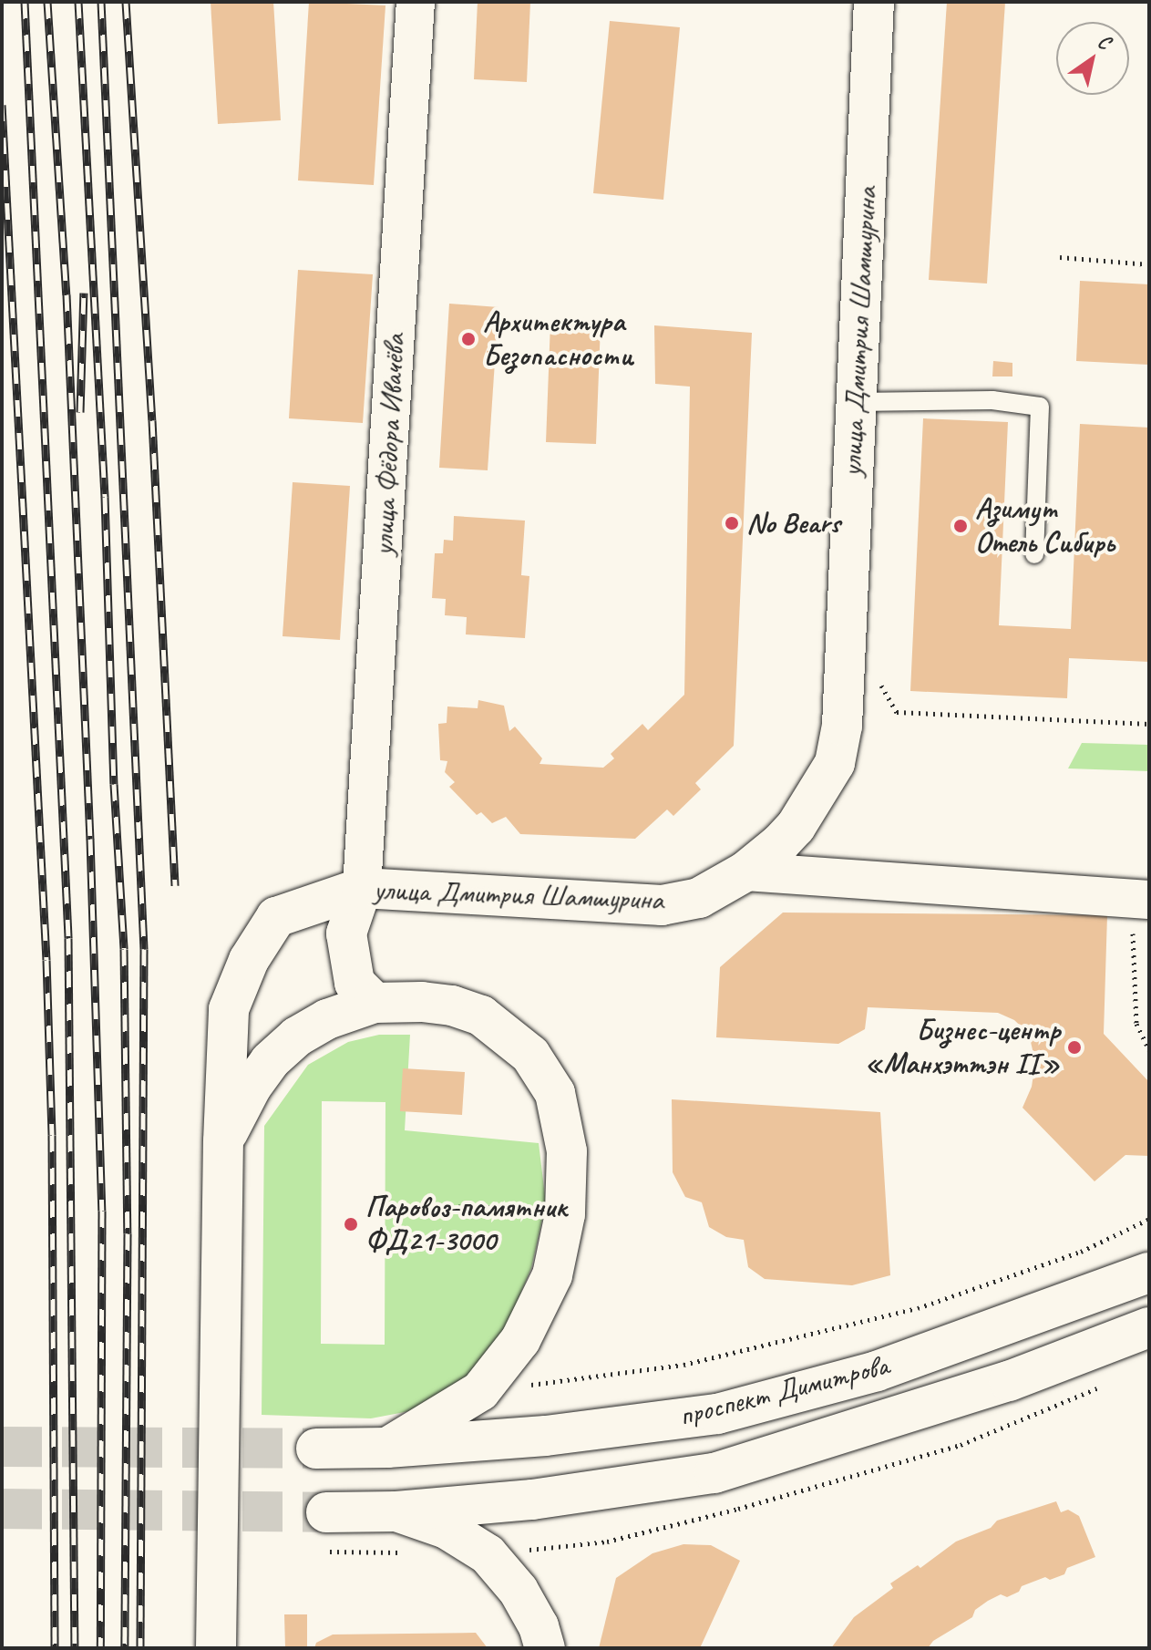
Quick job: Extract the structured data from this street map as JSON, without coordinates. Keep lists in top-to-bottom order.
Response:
{
  "streets": {
    "street": ["улица Дмитрия Шамшурина", "улица Фёдора Ивачёва", "проспект Димитрова"]
  },
  "crossings": [
    ["улица Дмитрия Шамшурина", "улица Фёдора Ивачёва"]
  ],
  "places": [
    "Архитектура Безопасности",
    "No Bears",
    "Азимут Отель Сибирь",
    "Бизнес-центр «Манхэттэн II»",
    "Паровоз-памятник ФД21-3000"
  ],
  "north": "top right"
}
